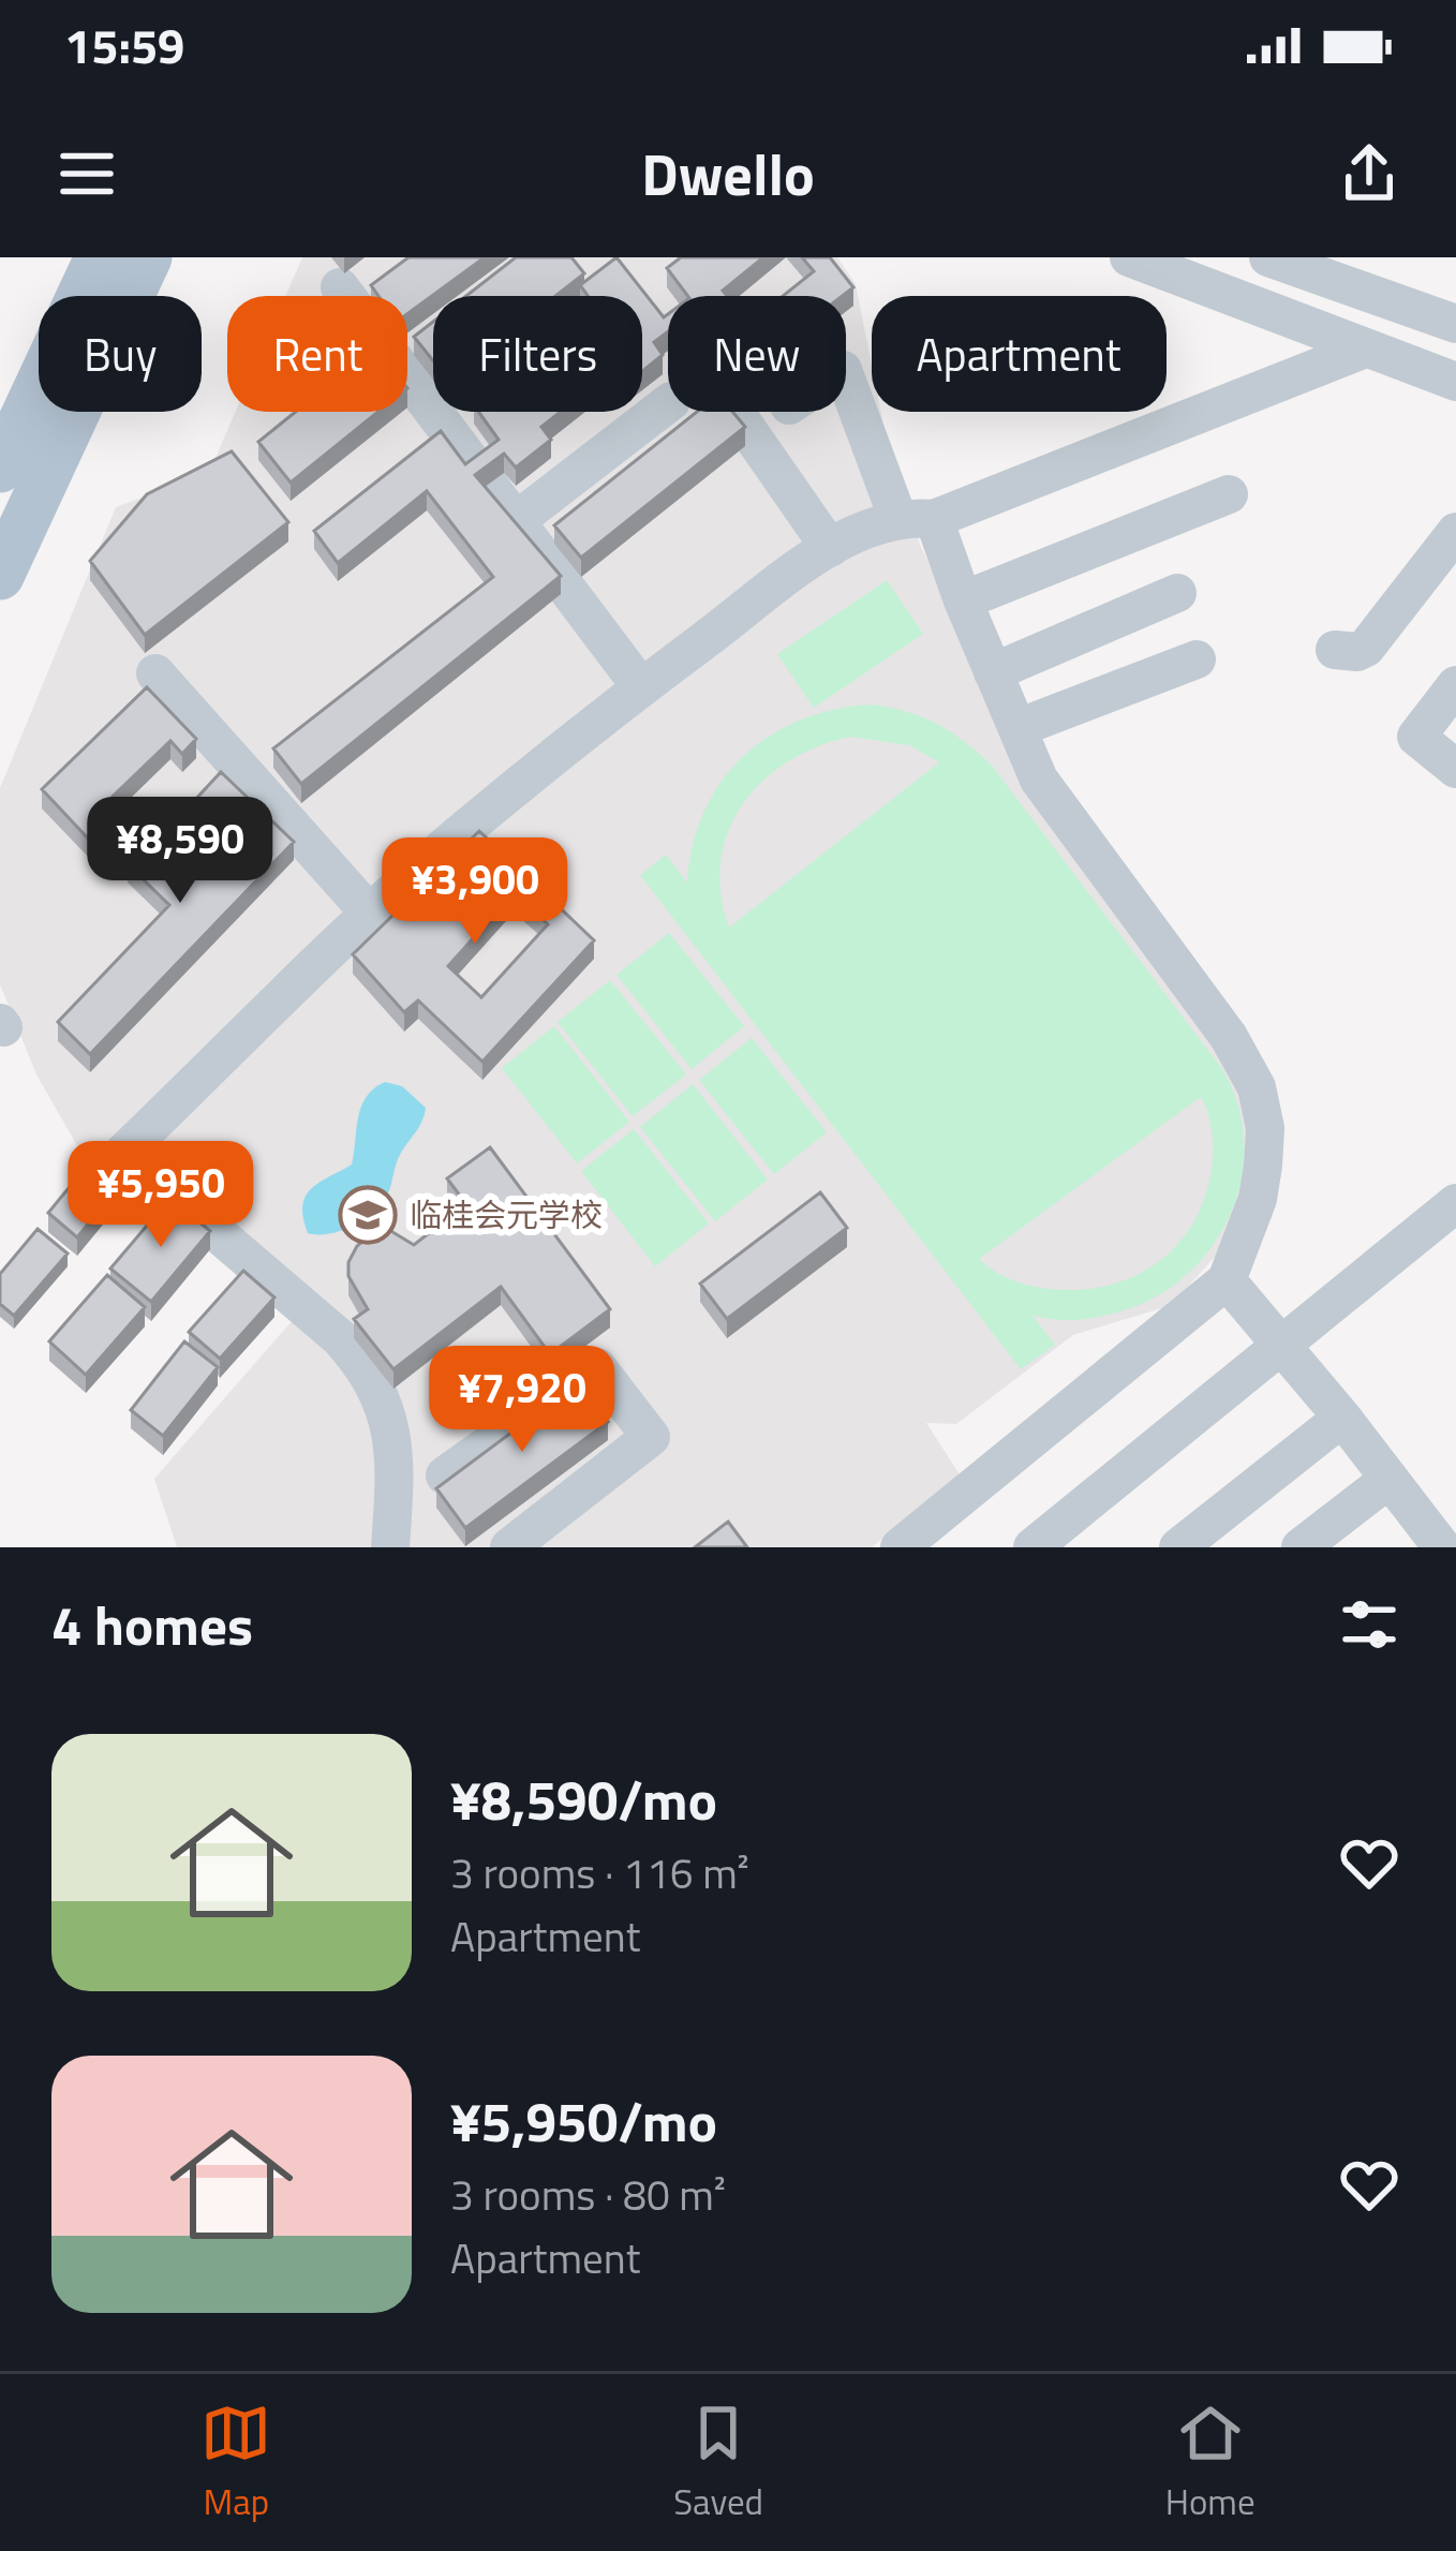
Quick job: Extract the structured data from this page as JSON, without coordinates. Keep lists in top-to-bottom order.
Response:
{
  "places": {
    "school or university": ["临桂会元学校"]
  },
  "page": {
    "status": "15:59",
    "header": "Dwello",
    "chip": [
      "Buy",
      "Rent",
      "Filters",
      "New",
      "Apartment"
    ],
    "price": [
      "¥8,590",
      "¥3,900",
      "¥5,950",
      "¥7,920"
    ],
    "heading": "4 homes",
    "list": [
      {
        "name": "¥8,590/mo",
        "note": "3 rooms · 116 m² · Apartment"
      },
      {
        "name": "¥5,950/mo",
        "note": "3 rooms · 80 m² · Apartment"
      }
    ],
    "tabs": ["Map", "Saved", "Home"]
  }
}
